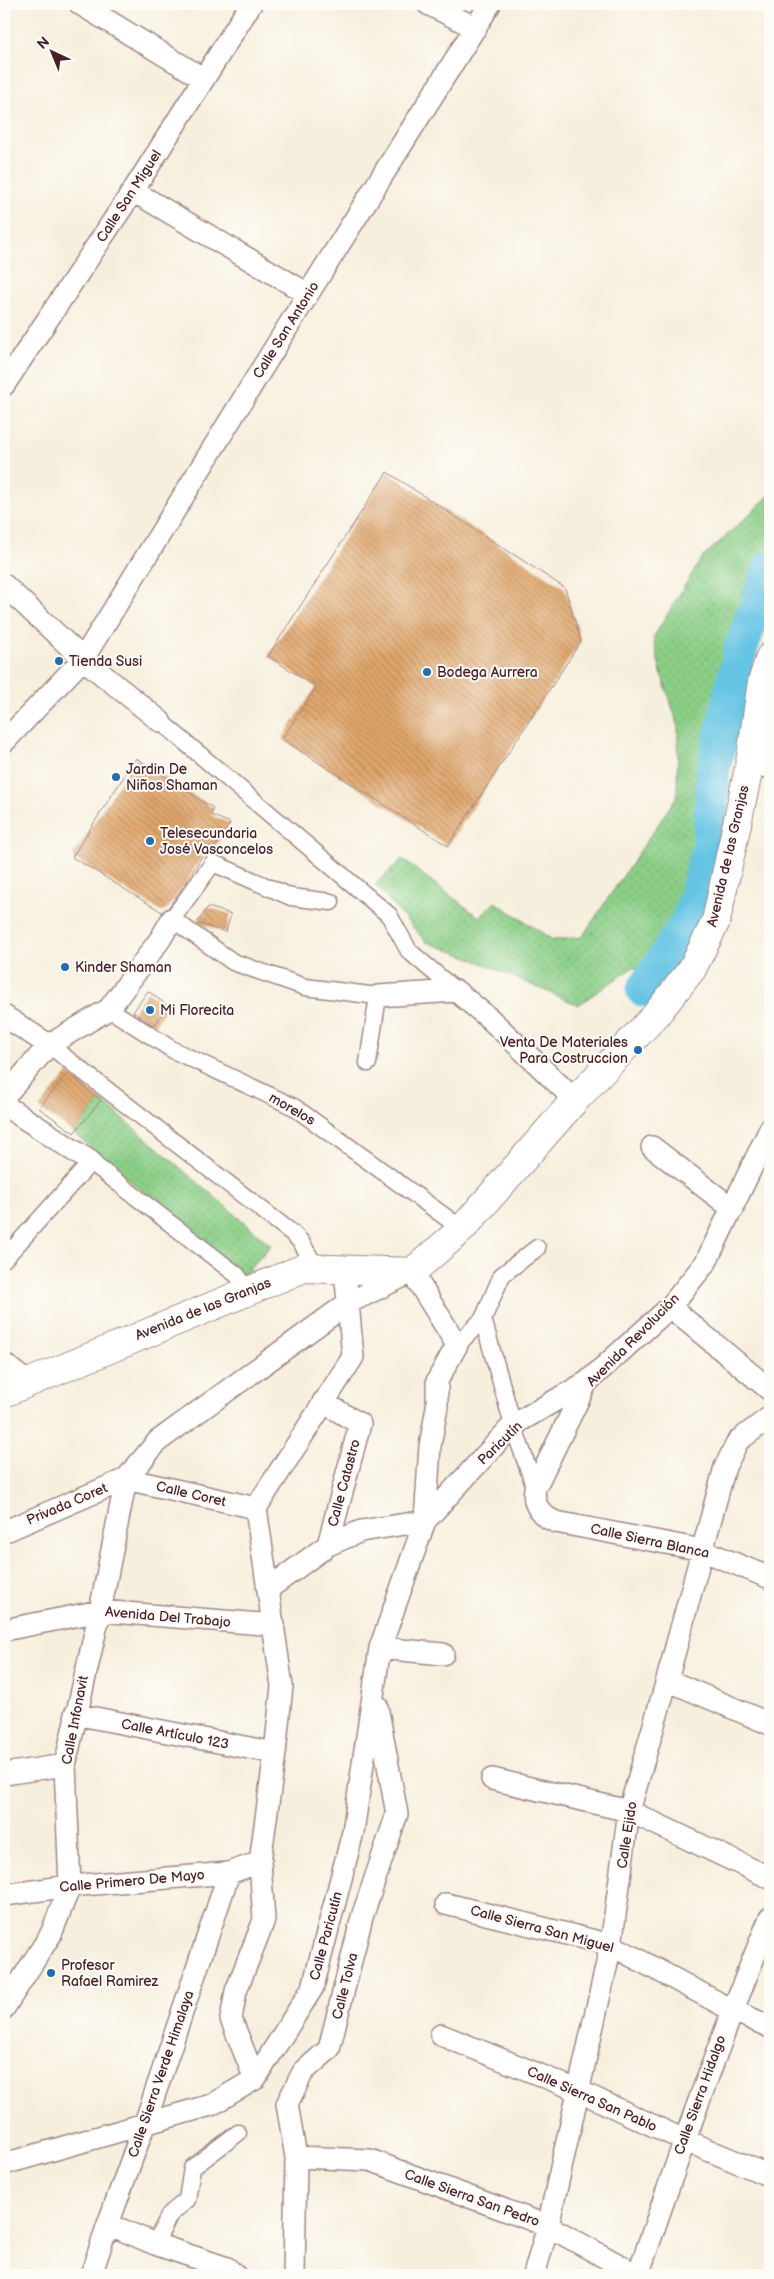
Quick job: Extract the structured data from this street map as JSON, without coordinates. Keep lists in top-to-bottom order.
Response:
{
  "streets": {
    "street": [
      "Calle San Miguel",
      "Calle San Antonio",
      "Avenida de las Granjas",
      "morelos",
      "Avenida Revolución",
      "Paricutín",
      "Calle Catastro",
      "Calle Coret",
      "Privada Coret",
      "Calle Sierra Blanca",
      "Avenida Del Trabajo",
      "Calle Infonavit",
      "Calle Artículo 123",
      "Calle Ejido",
      "Calle Primero De Mayo",
      "Calle Sierra San Miguel",
      "Calle Paricutín",
      "Calle Tolva",
      "Calle Sierra Verde Himalaya",
      "Calle Sierra Hidalgo",
      "Calle Sierra San Pablo",
      "Calle Sierra San Pedro"
    ]
  },
  "crossings": [
    ["Avenida de las Granjas", "morelos"],
    ["Avenida de las Granjas", "Calle Coret"],
    ["Avenida de las Granjas", "Privada Coret"],
    ["Avenida de las Granjas", "Calle Infonavit"],
    ["Avenida Revolución", "Paricutín"],
    ["Avenida Revolución", "Calle Sierra Blanca"],
    ["Paricutín", "Calle Paricutín"],
    ["Calle Coret", "Privada Coret"],
    ["Calle Coret", "Calle Infonavit"],
    ["Privada Coret", "Calle Infonavit"],
    ["Calle Sierra Blanca", "Calle Ejido"],
    ["Avenida Del Trabajo", "Calle Infonavit"],
    ["Calle Infonavit", "Calle Artículo 123"],
    ["Calle Infonavit", "Calle Primero De Mayo"],
    ["Calle Ejido", "Calle Sierra San Miguel"],
    ["Calle Ejido", "Calle Sierra San Pablo"],
    ["Calle Ejido", "Calle Sierra San Pedro"],
    ["Calle Primero De Mayo", "Calle Sierra Verde Himalaya"],
    ["Calle Sierra San Miguel", "Calle Sierra Hidalgo"],
    ["Calle Paricutín", "Calle Tolva"],
    ["Calle Paricutín", "Calle Sierra Verde Himalaya"],
    ["Calle Tolva", "Calle Sierra San Pedro"],
    ["Calle Sierra Hidalgo", "Calle Sierra San Pablo"],
    ["Calle Sierra Hidalgo", "Calle Sierra San Pedro"]
  ],
  "places": [
    "Tienda Susi",
    "Bodega Aurrera",
    "Jardin De Niños Shaman",
    "Telesecundaria José Vasconcelos",
    "Kinder Shaman",
    "Mi Florecita",
    "Venta De Materiales Para Costruccion",
    "Profesor Rafael Ramirez"
  ],
  "north": "top left"
}
